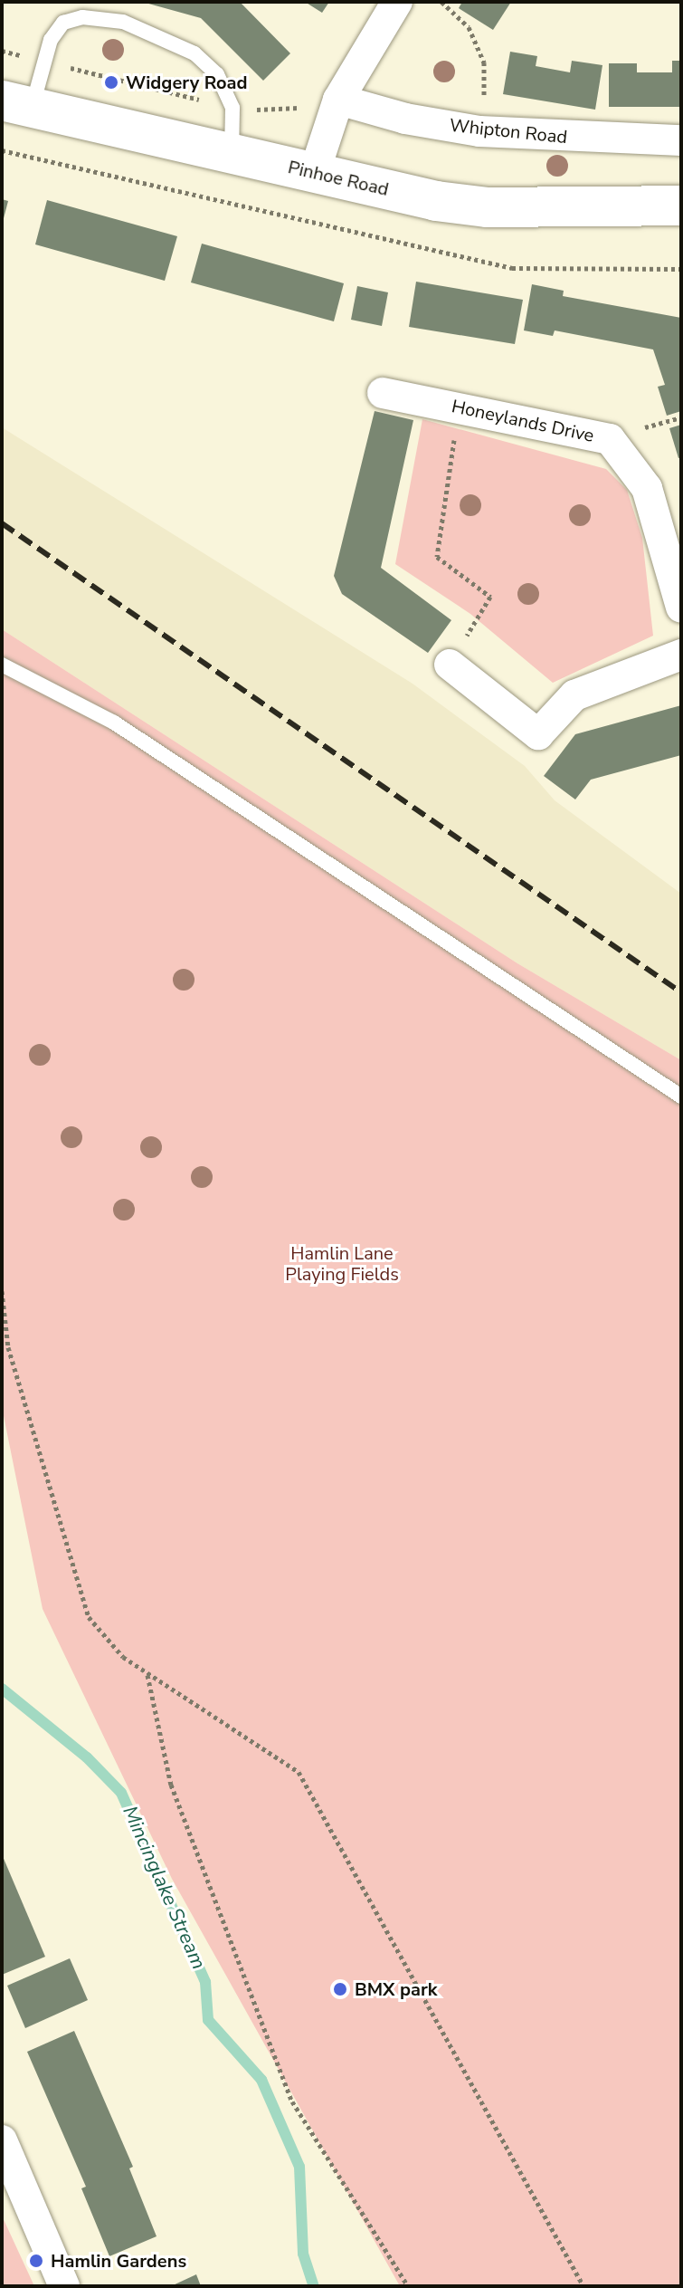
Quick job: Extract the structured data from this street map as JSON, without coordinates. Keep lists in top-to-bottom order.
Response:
{
  "streets": {
    "main road": ["Pinhoe Road"],
    "street": ["Whipton Road", "Honeylands Drive"]
  },
  "water": ["Mincinglake Stream"],
  "parks": ["Hamlin Lane Playing Fields"],
  "places": ["Widgery Road", "BMX park", "Hamlin Gardens"]
}
